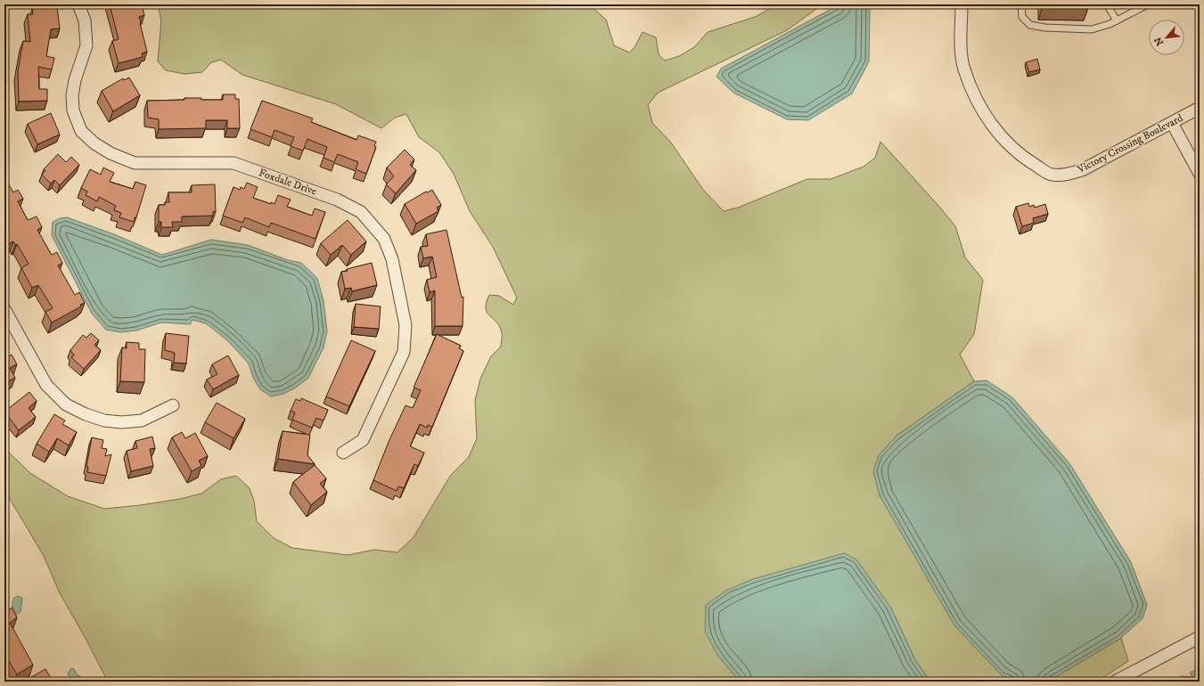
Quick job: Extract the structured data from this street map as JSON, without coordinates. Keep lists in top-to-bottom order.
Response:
{
  "streets": {
    "street": ["Victory Crossing Boulevard", "Foxdale Drive"]
  },
  "north": "bottom left"
}
